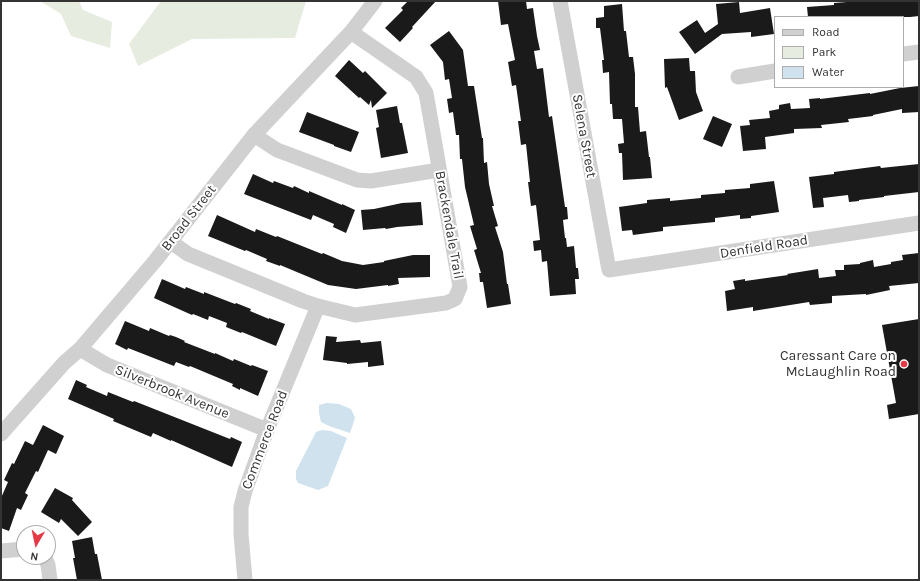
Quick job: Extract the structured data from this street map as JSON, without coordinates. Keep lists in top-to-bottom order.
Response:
{
  "streets": {
    "street": [
      "Selena Street",
      "Broad Street",
      "Brackendale Trail",
      "Denfield Road",
      "Silverbrook Avenue",
      "Commerce Road"
    ]
  },
  "crossings": [
    ["Selena Street", "Denfield Road"],
    ["Broad Street", "Brackendale Trail"],
    ["Broad Street", "Silverbrook Avenue"],
    ["Brackendale Trail", "Commerce Road"],
    ["Silverbrook Avenue", "Commerce Road"]
  ],
  "places": ["Caressant Care on McLaughlin Road"],
  "legend": ["Road", "Park", "Water"],
  "north": "bottom"
}
